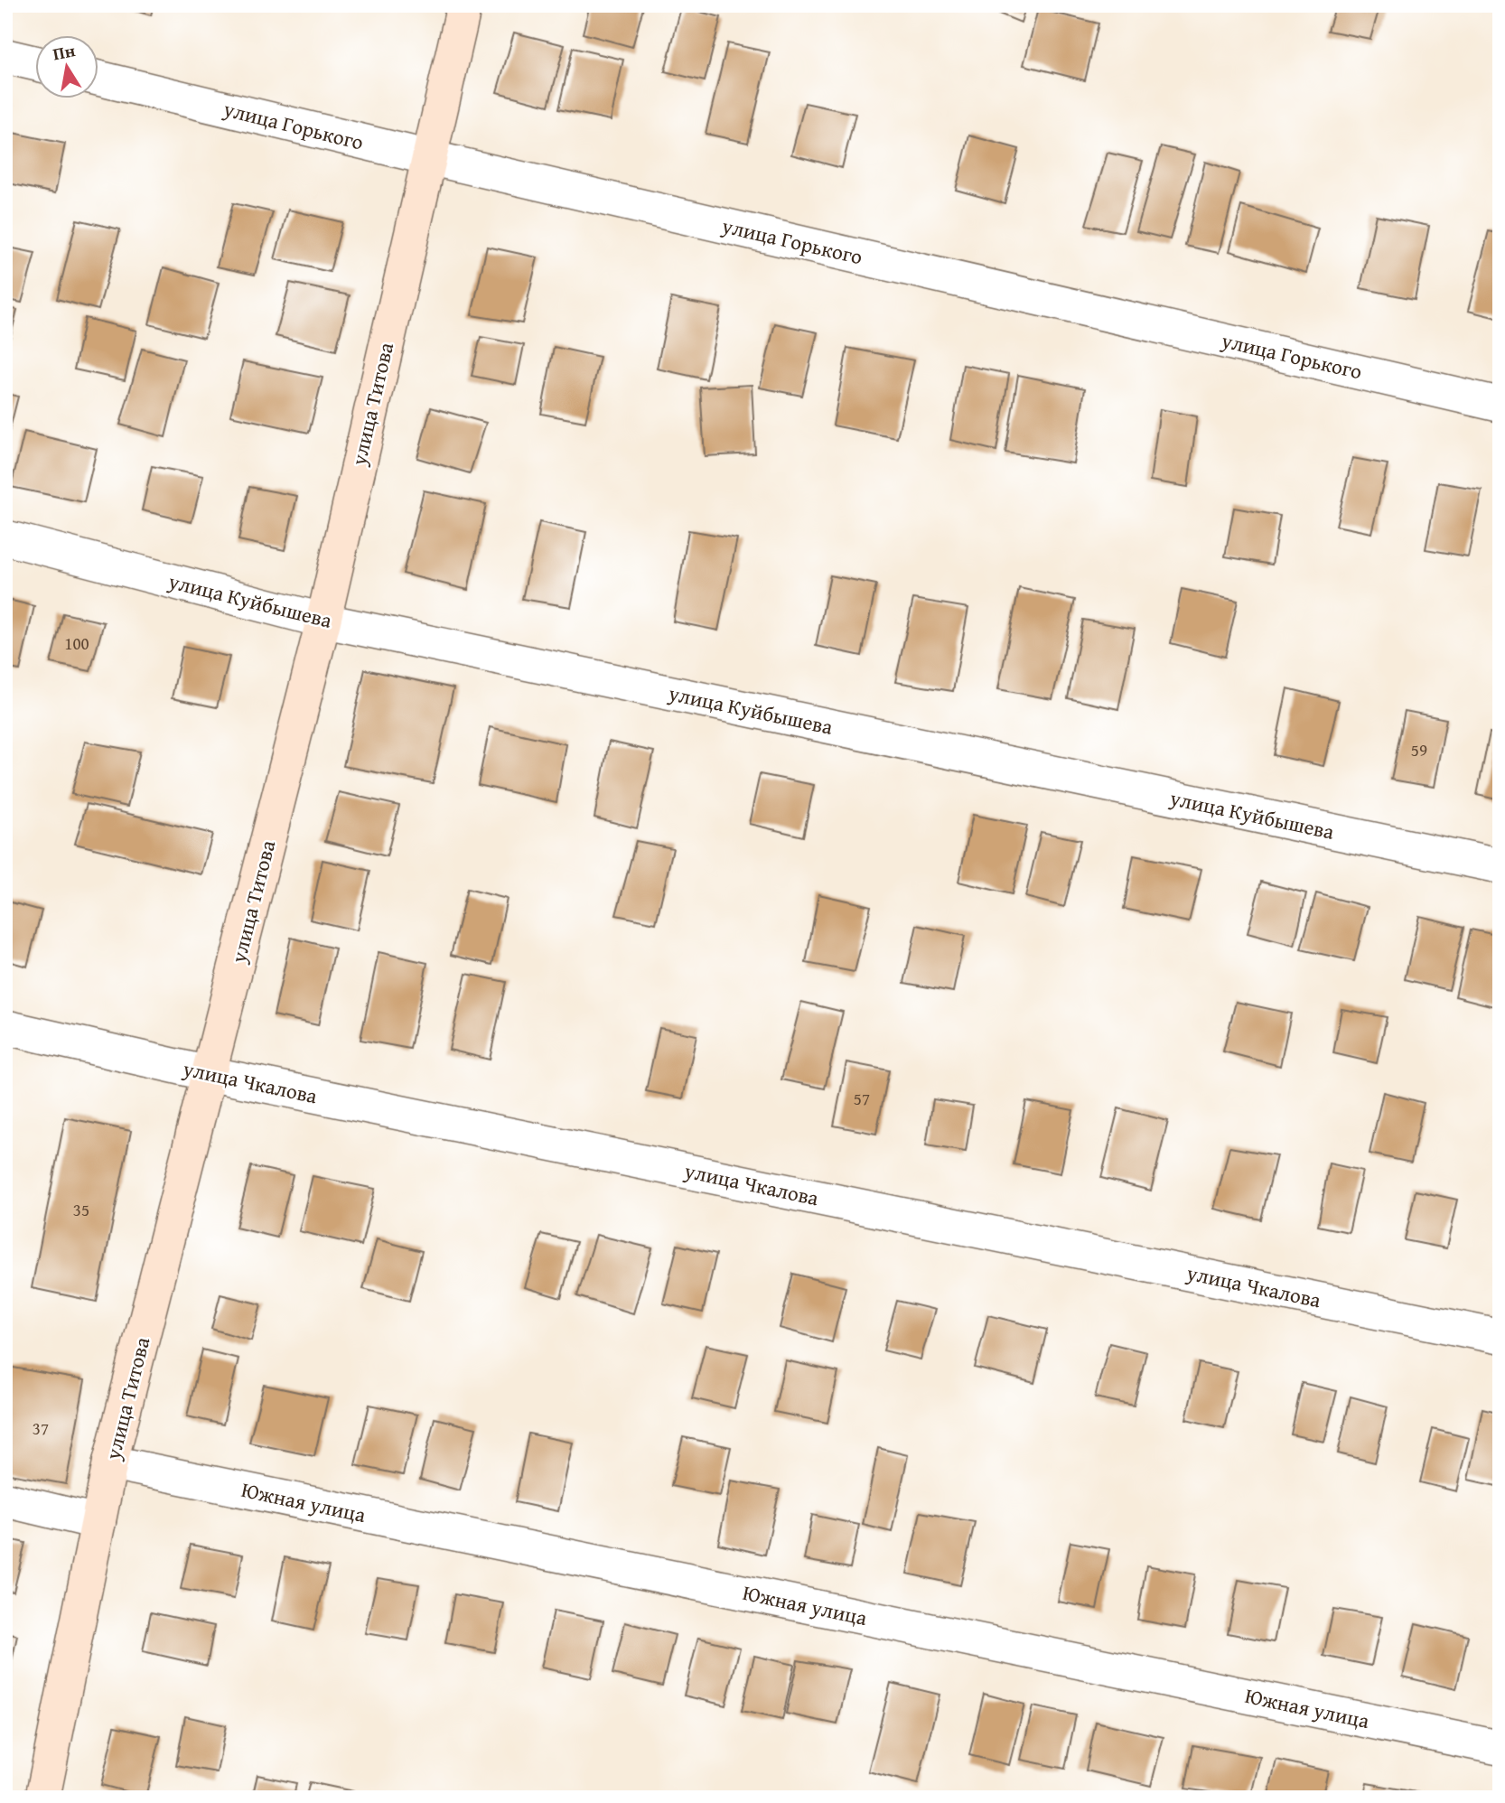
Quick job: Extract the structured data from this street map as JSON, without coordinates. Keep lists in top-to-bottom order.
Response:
{
  "streets": {
    "main road": ["улица Титова"],
    "street": [
      "улица Горького",
      "улица Куйбышева",
      "улица Чкалова",
      "Южная улица"
    ]
  },
  "crossings": [
    ["улица Горького", "улица Титова"],
    ["улица Титова", "улица Куйбышева"],
    ["улица Титова", "улица Чкалова"],
    ["улица Титова", "Южная улица"]
  ],
  "house_numbers": [
    "100",
    "59",
    "57",
    "35",
    "37"
  ],
  "north": "top"
}
